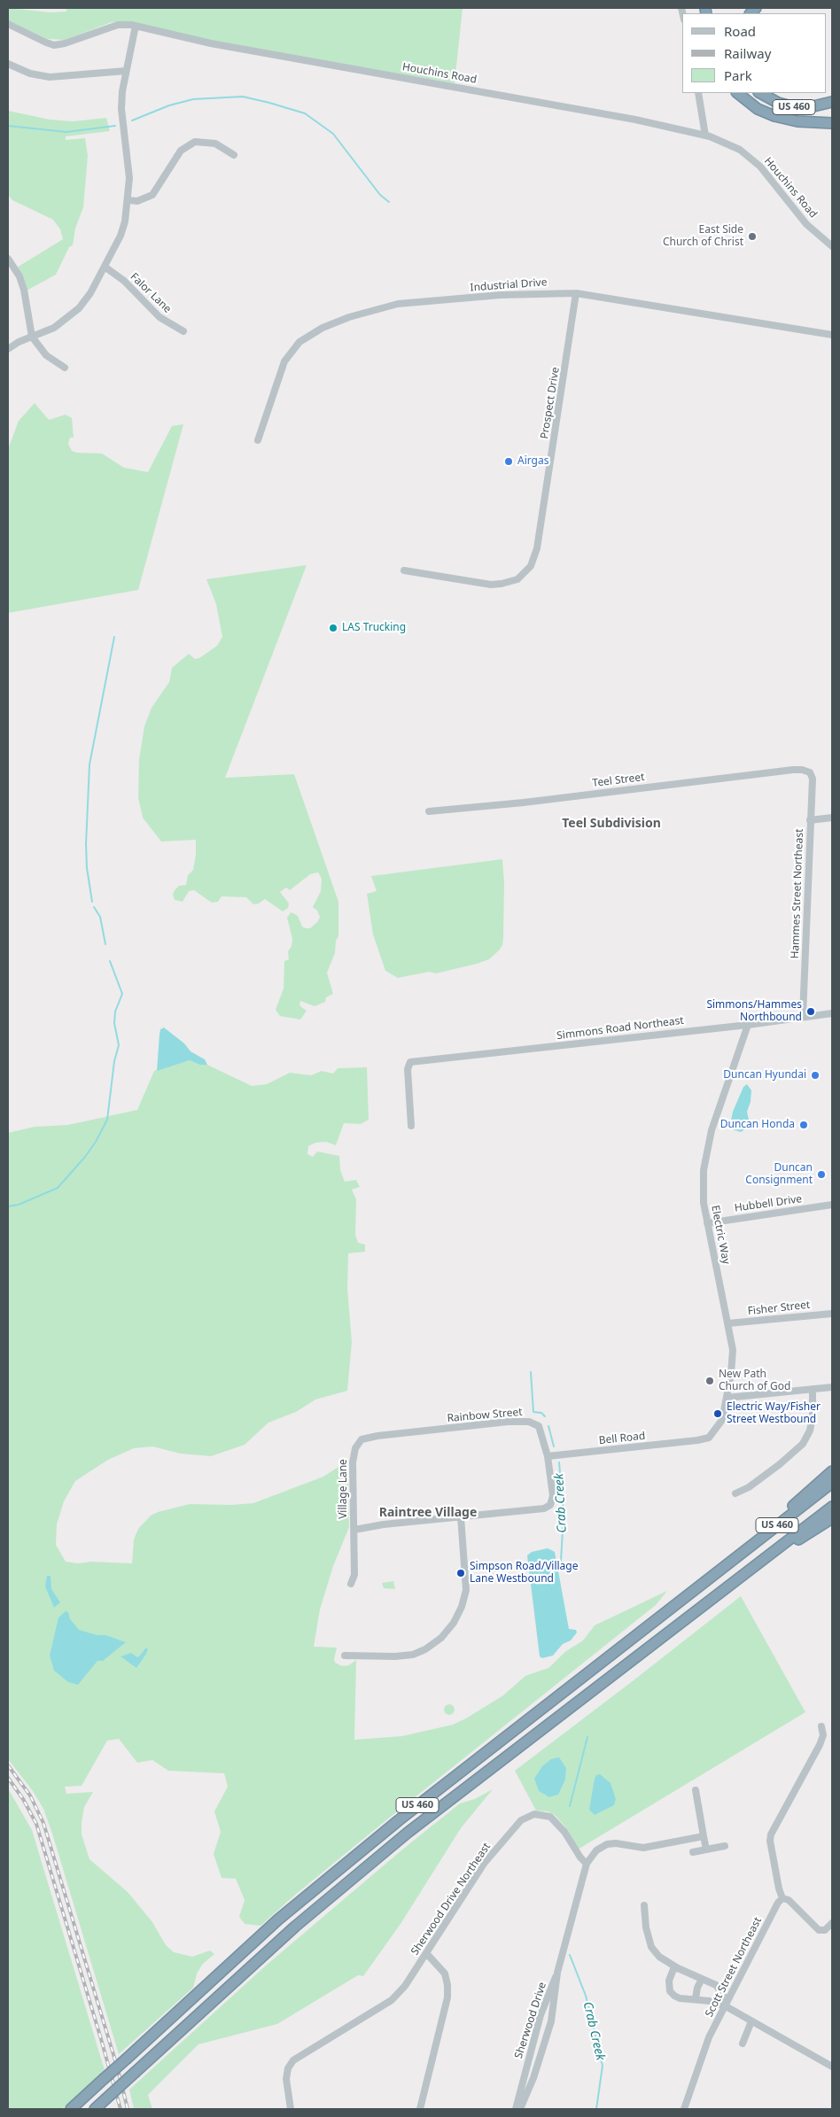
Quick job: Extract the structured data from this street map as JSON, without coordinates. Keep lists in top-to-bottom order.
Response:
{
  "streets": {
    "highway": ["US 460"],
    "street": [
      "Houchins Road",
      "Industrial Drive",
      "Falor Lane",
      "Prospect Drive",
      "Teel Street",
      "Hammes Street Northeast",
      "Simmons Road Northeast",
      "Hubbell Drive",
      "Electric Way",
      "Fisher Street",
      "Rainbow Street",
      "Bell Road",
      "Village Lane",
      "Sherwood Drive Northeast",
      "Scott Street Northeast",
      "Sherwood Drive"
    ]
  },
  "crossings": [
    ["Industrial Drive", "Prospect Drive"],
    ["Teel Street", "Hammes Street Northeast"],
    ["Hammes Street Northeast", "Simmons Road Northeast"],
    ["Simmons Road Northeast", "Electric Way"],
    ["Hubbell Drive", "Electric Way"],
    ["Electric Way", "Fisher Street"],
    ["Electric Way", "Bell Road"],
    ["Rainbow Street", "Bell Road"],
    ["Rainbow Street", "Village Lane"]
  ],
  "districts": ["Teel Subdivision", "Raintree Village"],
  "water": ["Crab Creek"],
  "places": [
    "East Side Church of Christ",
    "Airgas",
    "LAS Trucking",
    "Simmons/Hammes Northbound",
    "Duncan Hyundai",
    "Duncan Honda",
    "Duncan Consignment",
    "New Path Church of God",
    "Electric Way/Fisher Street Westbound",
    "Simpson Road/Village Lane Westbound"
  ],
  "legend": ["Road", "Railway", "Park"]
}
